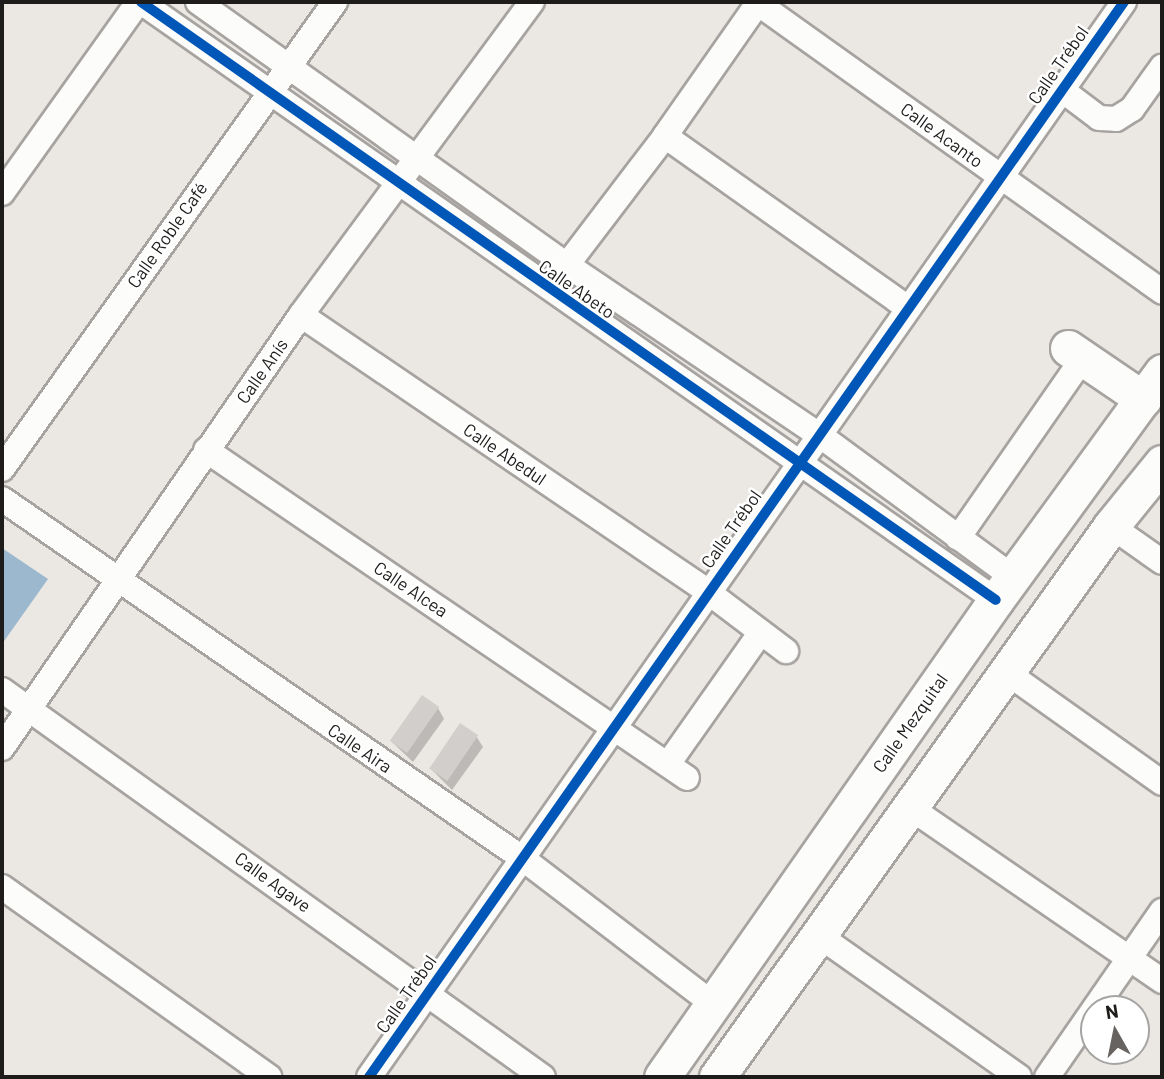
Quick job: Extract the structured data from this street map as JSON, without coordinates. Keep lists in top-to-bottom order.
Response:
{
  "streets": {
    "main road": ["Calle Mezquital"],
    "street": [
      "Calle Trébol",
      "Calle Acanto",
      "Calle Roble Café",
      "Calle Abeto",
      "Calle Anís",
      "Calle Abedul",
      "Calle Alcea",
      "Calle Aira",
      "Calle Agave"
    ]
  },
  "crossings": [
    ["Calle Trébol", "Calle Acanto"],
    ["Calle Trébol", "Calle Abeto"],
    ["Calle Trébol", "Calle Abedul"],
    ["Calle Trébol", "Calle Alcea"],
    ["Calle Trébol", "Calle Aira"],
    ["Calle Trébol", "Calle Agave"],
    ["Calle Roble Café", "Calle Abeto"],
    ["Calle Abeto", "Calle Anís"],
    ["Calle Abeto", "Calle Mezquital"],
    ["Calle Anís", "Calle Abedul"],
    ["Calle Anís", "Calle Alcea"],
    ["Calle Anís", "Calle Aira"],
    ["Calle Anís", "Calle Agave"],
    ["Calle Abedul", "Calle Alcea"],
    ["Calle Mezquital", "Calle Aira"]
  ],
  "north": "top"
}
